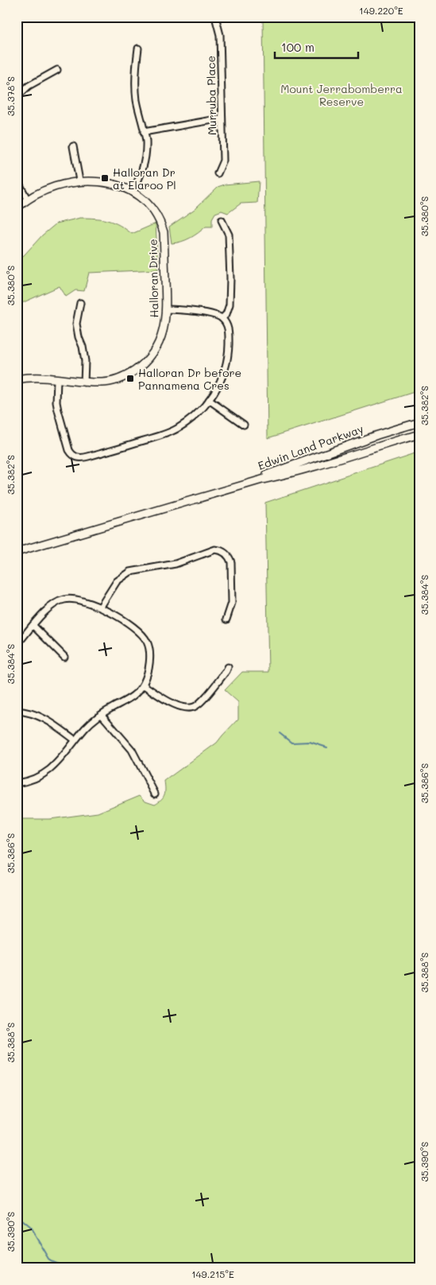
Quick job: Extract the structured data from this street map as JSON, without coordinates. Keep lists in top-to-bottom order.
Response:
{
  "streets": {
    "main road": ["Halloran Drive", "Edwin Land Parkway"],
    "street": ["Murruba Place"]
  },
  "parks": ["Mount Jerrabomberra Reserve"],
  "places": {
    "transit": ["Halloran Dr at Elaroo Pl", "Halloran Dr before Pannamena Cres"]
  },
  "scale_bar": "100 m",
  "coordinates": [
    "149.220°E",
    "35.378°S",
    "35.380°S",
    "35.382°S",
    "35.384°S",
    "35.386°S",
    "35.388°S",
    "35.390°S",
    "149.215°E"
  ]
}
